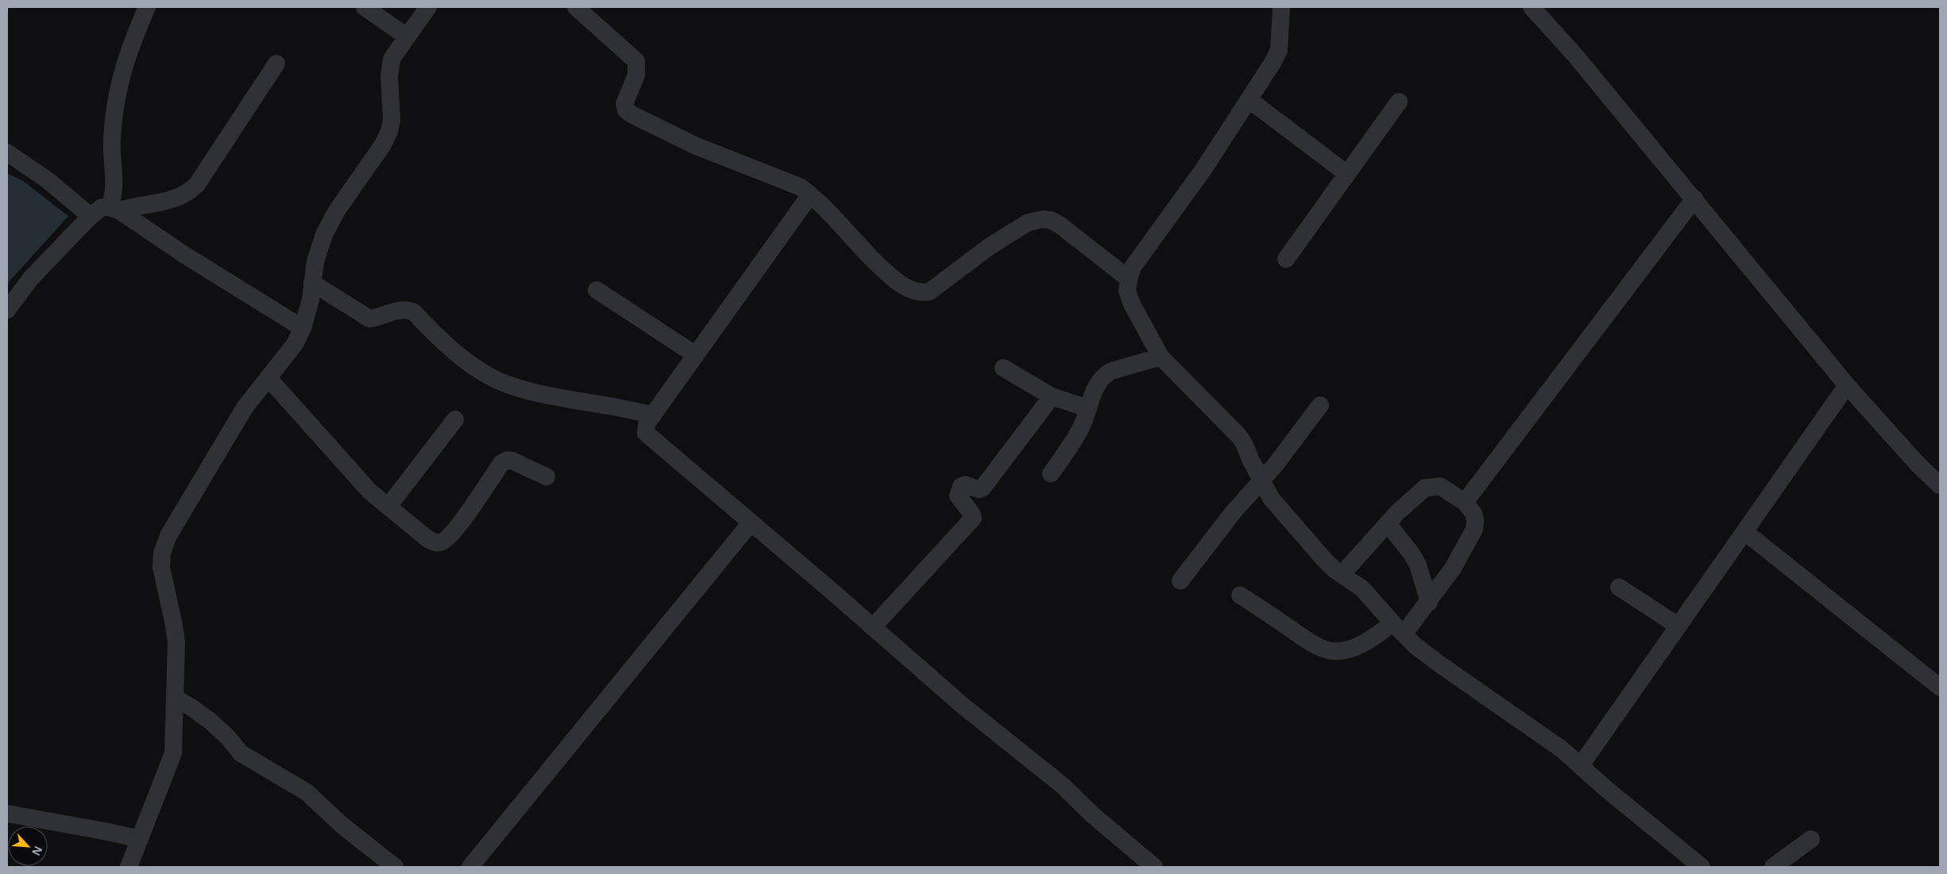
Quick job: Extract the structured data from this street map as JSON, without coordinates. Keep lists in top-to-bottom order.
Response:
{
  "north": "bottom right"
}
